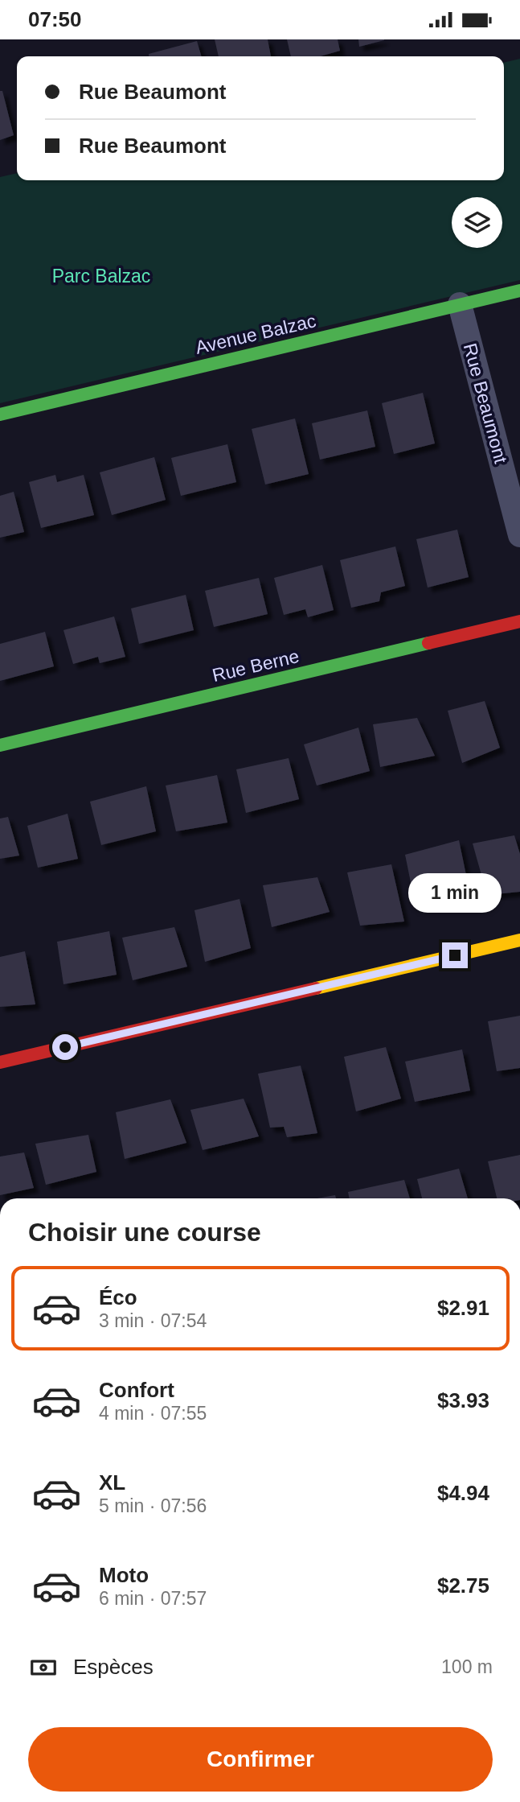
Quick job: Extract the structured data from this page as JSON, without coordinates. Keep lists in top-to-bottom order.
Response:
{
  "streets": {
    "street": ["Avenue Balzac", "Rue Beaumont", "Rue Berne"]
  },
  "crossings": [
    ["Avenue Balzac", "Rue Beaumont"]
  ],
  "parks": ["Parc Balzac"],
  "page": {
    "status": "07:50",
    "banner": ["Rue Beaumont", "Rue Beaumont"],
    "bubble": "1 min",
    "heading": "Choisir une course",
    "list": [
      {
        "name": "Éco",
        "note": "3 min · 07:54",
        "value": "$2.91"
      },
      {
        "name": "Confort",
        "note": "4 min · 07:55",
        "value": "$3.93"
      },
      {
        "name": "XL",
        "note": "5 min · 07:56",
        "value": "$4.94"
      },
      {
        "name": "Moto",
        "note": "6 min · 07:57",
        "value": "$2.75"
      }
    ],
    "pay": ["Espèces", "100 m"],
    "buttons": "Confirmer"
  }
}
